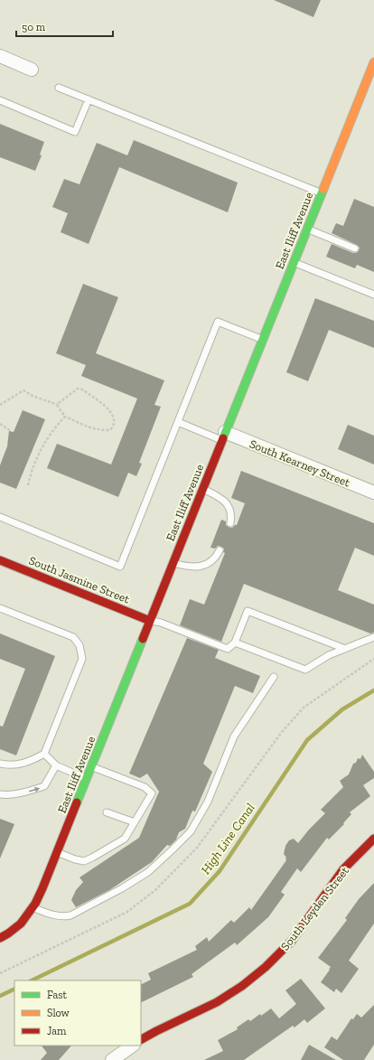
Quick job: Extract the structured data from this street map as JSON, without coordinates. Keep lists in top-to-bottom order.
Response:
{
  "streets": {
    "street": [
      "East Iliff Avenue",
      "South Kearney Street",
      "South Jasmine Street",
      "South Leyden Street"
    ]
  },
  "crossings": [
    ["East Iliff Avenue", "South Kearney Street"],
    ["East Iliff Avenue", "South Jasmine Street"]
  ],
  "water": ["High Line Canal"],
  "legend": ["Fast", "Slow", "Jam"],
  "scale_bar": "50 m"
}
